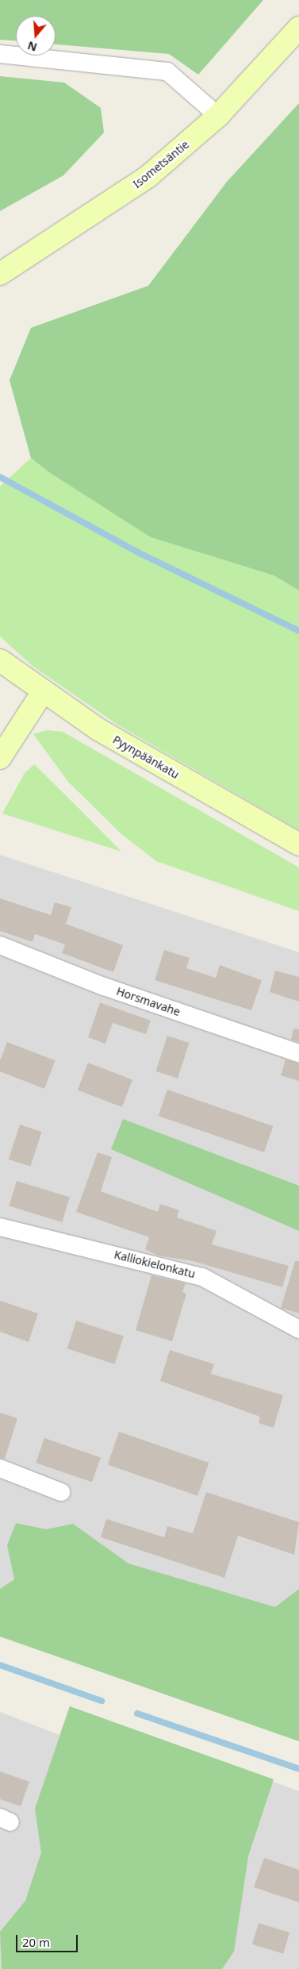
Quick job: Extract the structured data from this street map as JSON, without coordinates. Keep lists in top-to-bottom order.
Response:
{
  "streets": {
    "main road": ["Isometsäntie", "Pyynpäänkatu"],
    "street": ["Horsmavahe", "Kalliokielonkatu"]
  },
  "scale_bar": "20 m",
  "north": "bottom"
}
